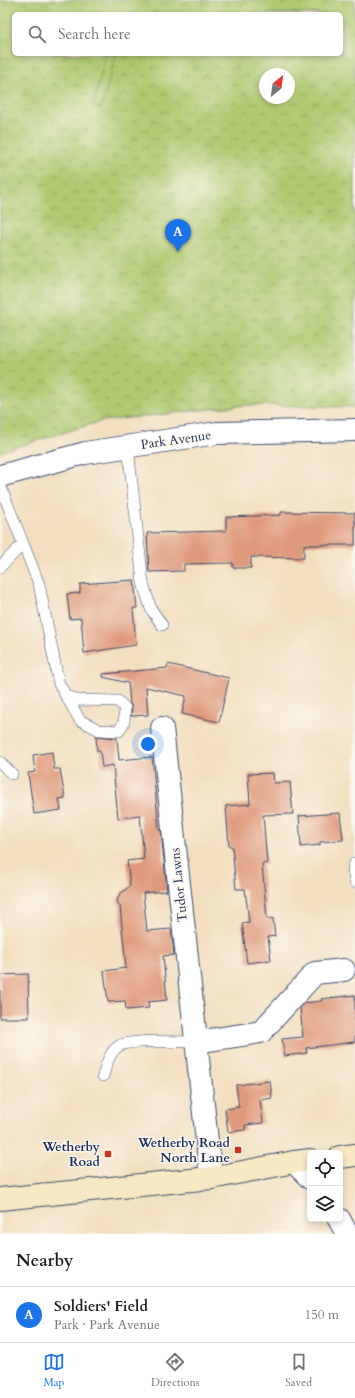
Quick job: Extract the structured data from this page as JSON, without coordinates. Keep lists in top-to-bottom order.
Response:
{
  "streets": {
    "street": ["Park Avenue", "Tudor Lawns"]
  },
  "places": {
    "transit": ["Wetherby Road North Lane", "Wetherby Road"]
  },
  "north": "top right",
  "page": {
    "search": "Search here",
    "pins": "A",
    "heading": "Nearby",
    "list": [
      {
        "mark": "A",
        "name": "Soldiers' Field",
        "note": "Park · Park Avenue",
        "value": "150 m"
      }
    ],
    "nav": ["Map", "Directions", "Saved"]
  }
}
